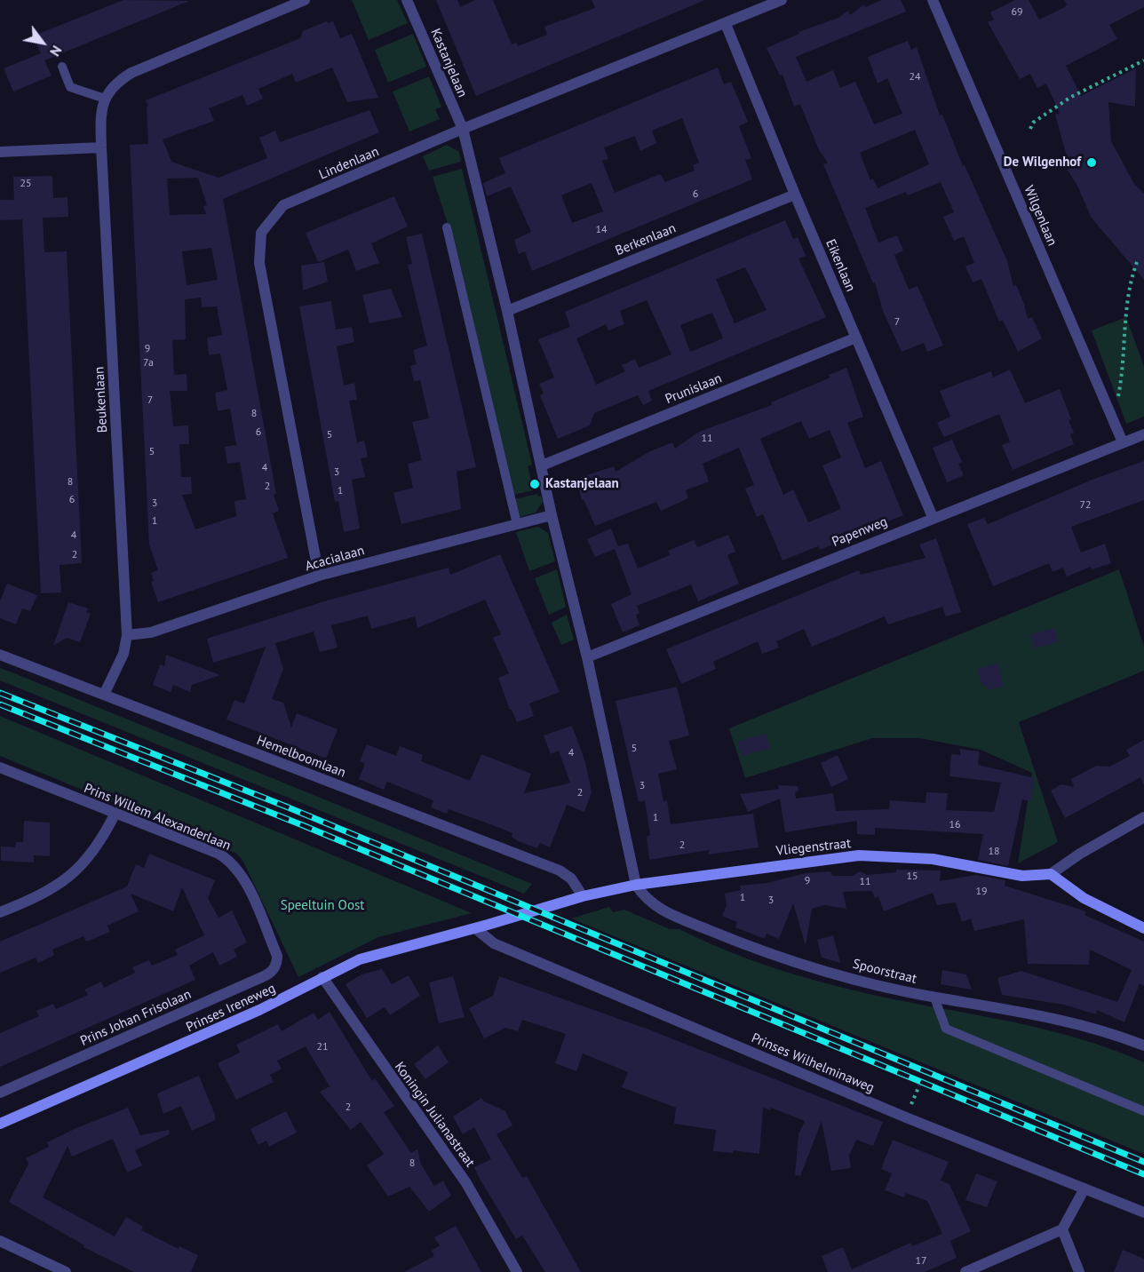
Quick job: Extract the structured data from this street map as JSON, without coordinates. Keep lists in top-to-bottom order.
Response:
{
  "streets": {
    "main road": ["Vliegenstraat", "Prinses Ireneweg"],
    "street": [
      "Kastanjelaan",
      "Lindenlaan",
      "Wilgenlaan",
      "Berkenlaan",
      "Eikenlaan",
      "Prunislaan",
      "Beukenlaan",
      "Papenweg",
      "Acacialaan",
      "Hemelboomlaan",
      "Prins Willem Alexanderlaan",
      "Spoorstraat",
      "Prins Johan Frisolaan",
      "Prinses Wilhelminaweg",
      "Koningin Julianastraat"
    ]
  },
  "crossings": [
    ["Kastanjelaan", "Lindenlaan"],
    ["Kastanjelaan", "Berkenlaan"],
    ["Kastanjelaan", "Prunislaan"],
    ["Kastanjelaan", "Papenweg"],
    ["Kastanjelaan", "Acacialaan"],
    ["Kastanjelaan", "Vliegenstraat"],
    ["Kastanjelaan", "Spoorstraat"],
    ["Lindenlaan", "Eikenlaan"],
    ["Lindenlaan", "Acacialaan"],
    ["Wilgenlaan", "Papenweg"],
    ["Berkenlaan", "Eikenlaan"],
    ["Eikenlaan", "Prunislaan"],
    ["Eikenlaan", "Papenweg"],
    ["Beukenlaan", "Acacialaan"],
    ["Beukenlaan", "Hemelboomlaan"],
    ["Hemelboomlaan", "Vliegenstraat"],
    ["Prins Willem Alexanderlaan", "Prins Johan Frisolaan"],
    ["Vliegenstraat", "Spoorstraat"],
    ["Vliegenstraat", "Prinses Ireneweg"],
    ["Vliegenstraat", "Prinses Wilhelminaweg"],
    ["Prinses Ireneweg", "Prinses Wilhelminaweg"],
    ["Prinses Ireneweg", "Koningin Julianastraat"]
  ],
  "parks": ["Speeltuin Oost"],
  "places": ["De Wilgenhof", "Kastanjelaan"],
  "house_numbers": [
    "69",
    "24",
    "25",
    "6",
    "14",
    "7",
    "9",
    "7a",
    "7",
    "8",
    "6",
    "5",
    "11",
    "5",
    "4",
    "3",
    "8",
    "2",
    "1",
    "6",
    "3",
    "72",
    "1",
    "4",
    "2",
    "5",
    "4",
    "3",
    "2",
    "1",
    "16",
    "2",
    "18",
    "15",
    "9",
    "11",
    "19",
    "1",
    "3",
    "21",
    "2",
    "8",
    "17"
  ],
  "north": "bottom right"
}
